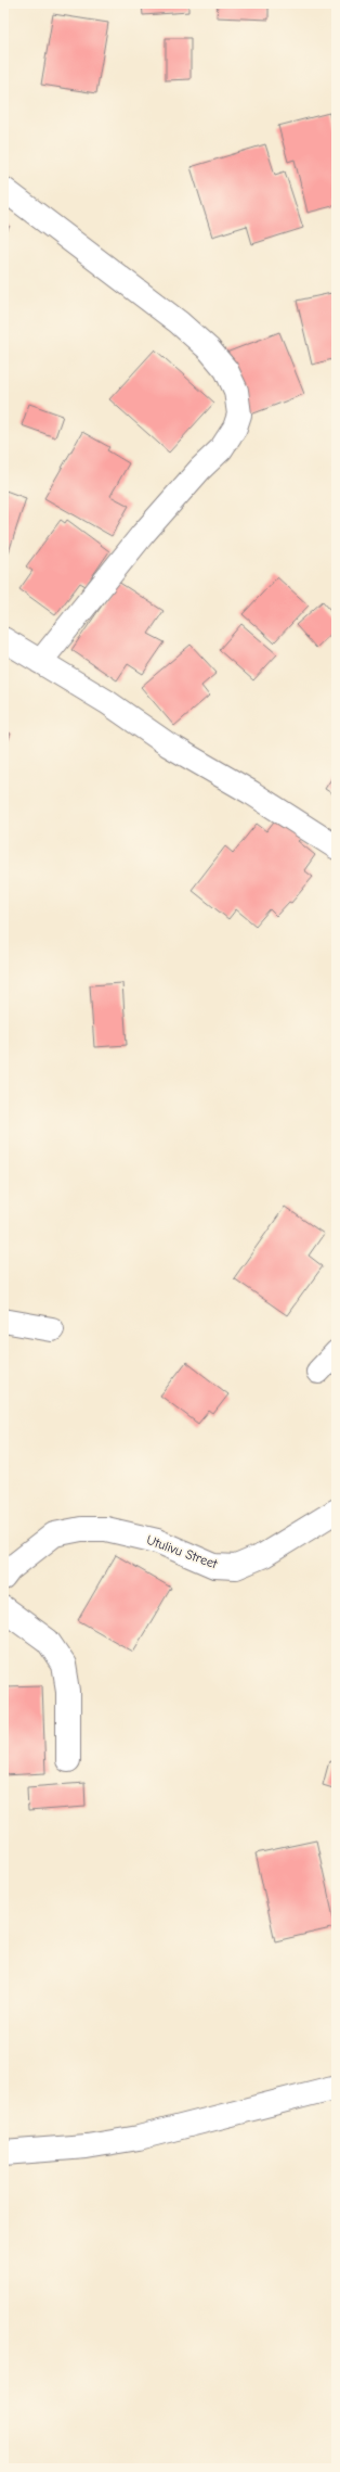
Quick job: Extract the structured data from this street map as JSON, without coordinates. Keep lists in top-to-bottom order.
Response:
{
  "streets": {
    "street": ["Utulivu Street"]
  }
}
